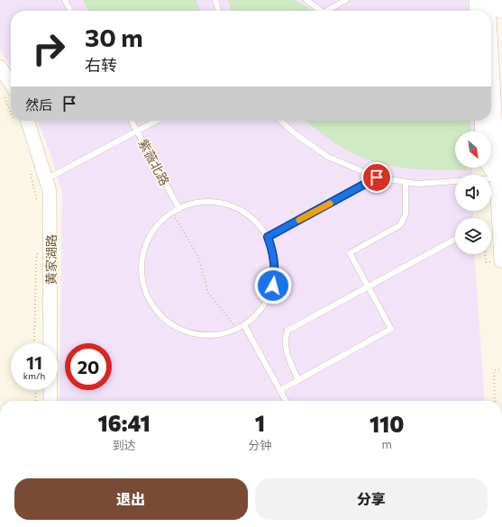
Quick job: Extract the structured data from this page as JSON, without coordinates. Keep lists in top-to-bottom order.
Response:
{
  "streets": {
    "street": ["黄家湖路"],
    "lane": ["紫薇北路"]
  },
  "north": "bottom right",
  "page": {
    "turn": ["30 m", "右转"],
    "then": "然后",
    "speed": "11 km/h",
    "limit": "20",
    "eta": [
      "16:41",
      "到达",
      "1",
      "分钟",
      "110",
      "m"
    ],
    "buttons": ["退出", "分享"]
  }
}
